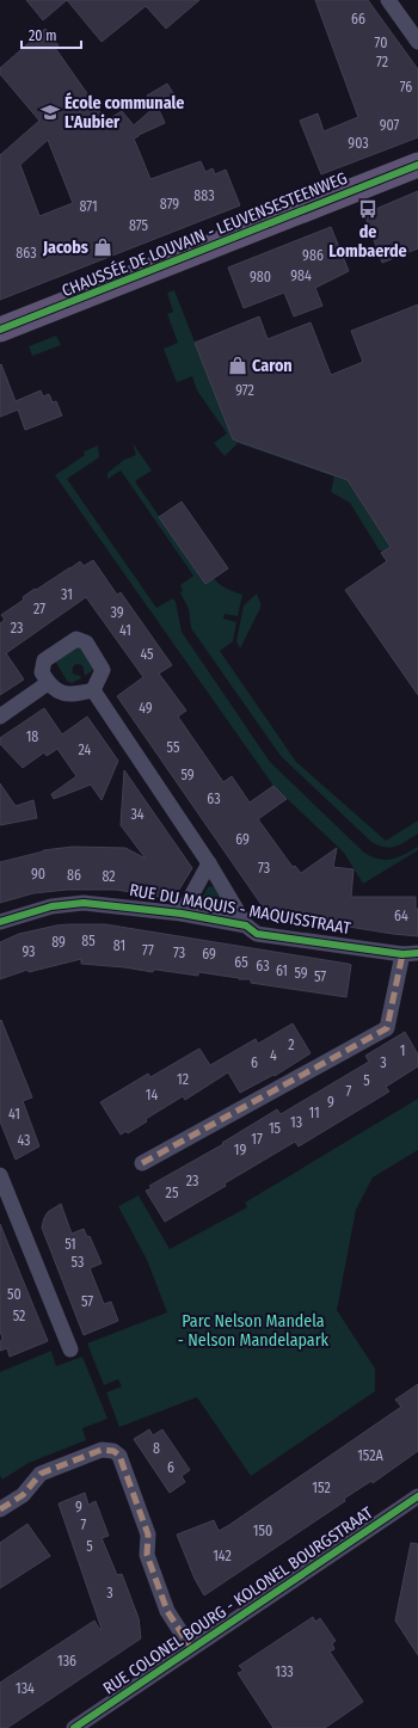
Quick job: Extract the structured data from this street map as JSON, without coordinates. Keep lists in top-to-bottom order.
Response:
{
  "streets": {
    "main road": ["CHAUSSÉE DE LOUVAIN - LEUVENSESTEENWEG"],
    "street": ["RUE DU MAQUIS - MAQUISSTRAAT", "RUE COLONEL BOURG - KOLONEL BOURGSTRAAT"]
  },
  "parks": ["Parc Nelson Mandela - Nelson Mandelapark"],
  "places": {
    "school or university": ["École communale L'Aubier"],
    "bus stop": ["de Lombaerde"],
    "shop": ["Jacobs", "Caron"]
  },
  "house_numbers": [
    "66",
    "70",
    "72",
    "76",
    "907",
    "903",
    "883",
    "879",
    "871",
    "875",
    "863",
    "986",
    "984",
    "980",
    "972",
    "31",
    "27",
    "39",
    "23",
    "41",
    "45",
    "49",
    "18",
    "55",
    "24",
    "59",
    "63",
    "34",
    "69",
    "73",
    "90",
    "86",
    "82",
    "64",
    "85",
    "89",
    "81",
    "77",
    "93",
    "73",
    "69",
    "65",
    "63",
    "61",
    "59",
    "57",
    "2",
    "1",
    "4",
    "6",
    "3",
    "12",
    "5",
    "7",
    "14",
    "9",
    "11",
    "41",
    "13",
    "15",
    "17",
    "43",
    "19",
    "23",
    "25",
    "51",
    "53",
    "50",
    "57",
    "52",
    "8",
    "152A",
    "6",
    "152",
    "9",
    "7",
    "150",
    "5",
    "142",
    "3",
    "136",
    "133",
    "134"
  ],
  "scale_bar": "20 m"
}
